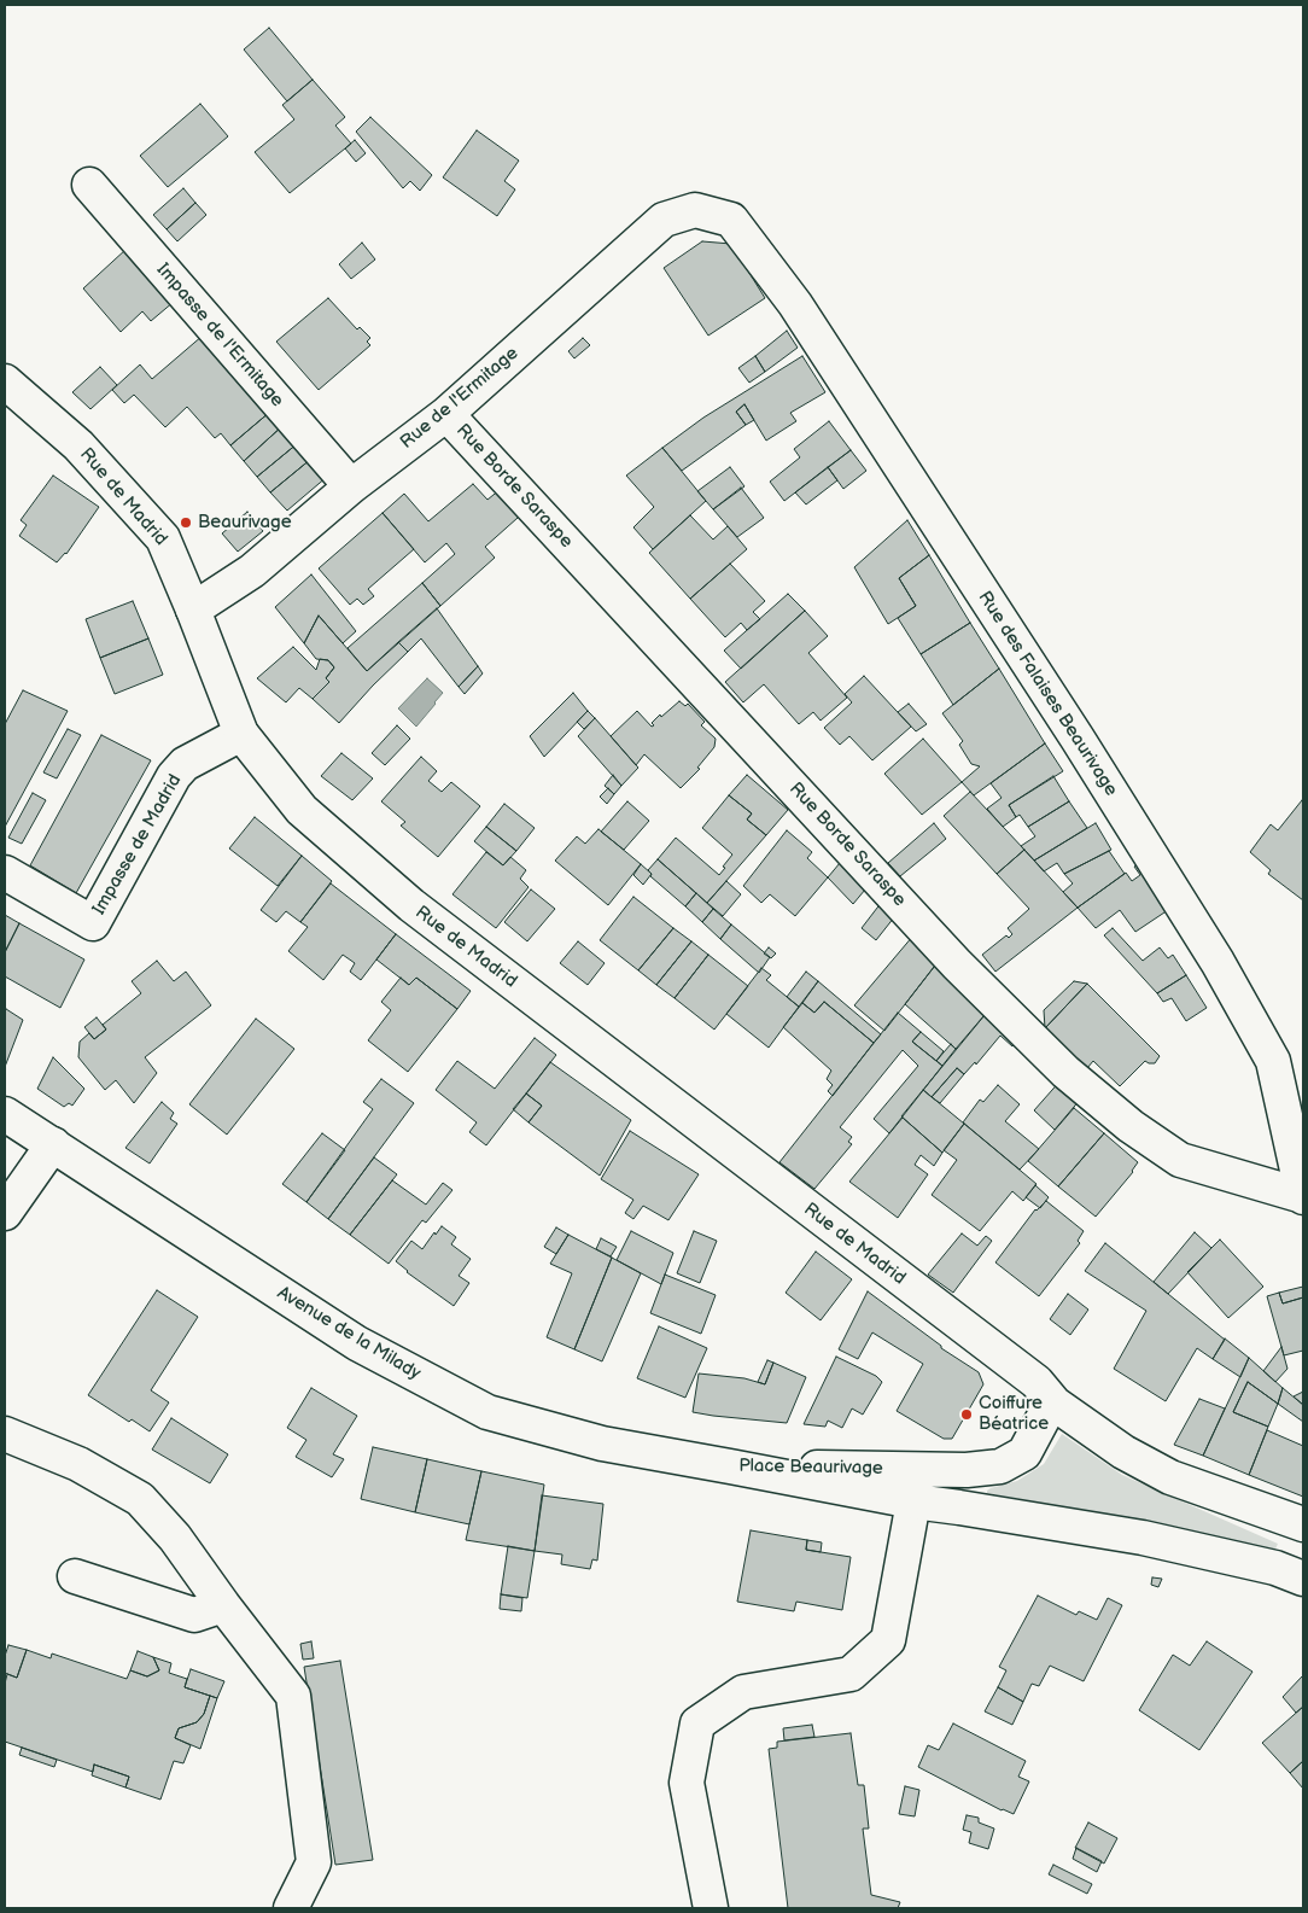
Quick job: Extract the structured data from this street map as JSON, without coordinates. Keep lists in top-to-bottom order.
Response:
{
  "streets": {
    "street": [
      "Impasse de l'Ermitage",
      "Rue de l'Ermitage",
      "Rue Borde Saraspe",
      "Rue de Madrid",
      "Rue des Falaises Beaurivage",
      "Impasse de Madrid",
      "Avenue de la Milady",
      "Place Beaurivage"
    ]
  },
  "crossings": [
    ["Impasse de l'Ermitage", "Rue de l'Ermitage"],
    ["Rue de l'Ermitage", "Rue Borde Saraspe"],
    ["Rue de l'Ermitage", "Rue de Madrid"],
    ["Rue de l'Ermitage", "Rue des Falaises Beaurivage"],
    ["Rue Borde Saraspe", "Rue des Falaises Beaurivage"],
    ["Rue de Madrid", "Impasse de Madrid"],
    ["Rue de Madrid", "Place Beaurivage"],
    ["Avenue de la Milady", "Place Beaurivage"]
  ],
  "places": ["Beaurivage", "Coiffure Béatrice"]
}
